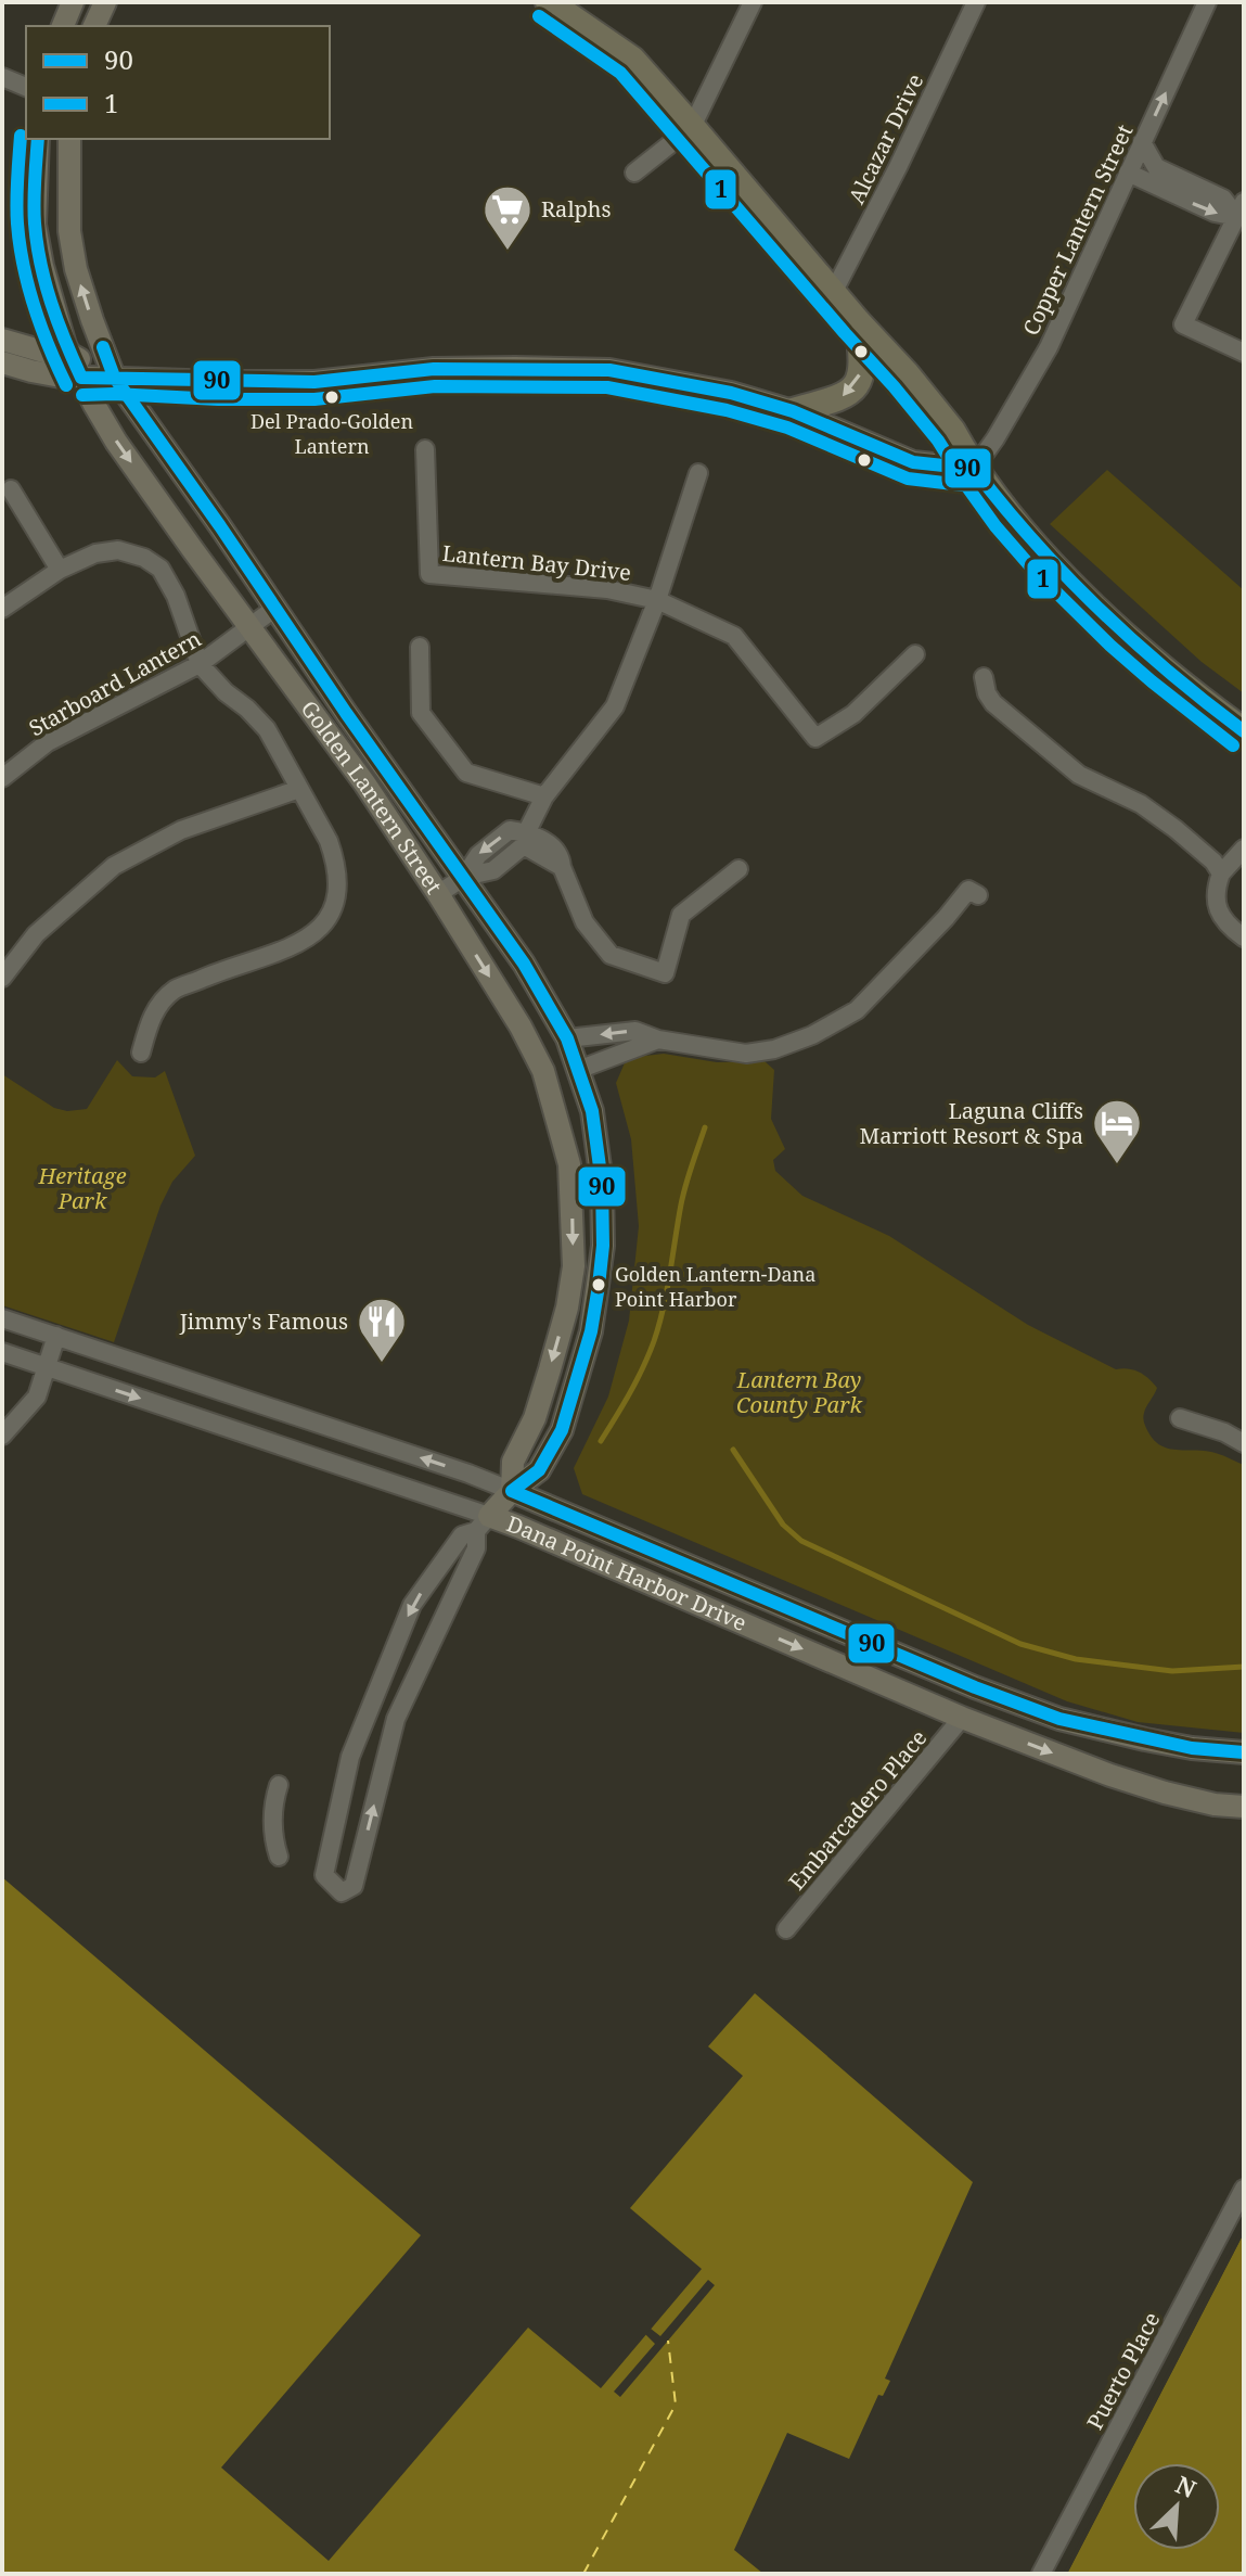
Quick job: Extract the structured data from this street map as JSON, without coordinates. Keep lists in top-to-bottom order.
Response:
{
  "streets": {
    "main road": ["Golden Lantern Street", "Dana Point Harbor Drive"],
    "street": [
      "Alcazar Drive",
      "Copper Lantern Street",
      "Lantern Bay Drive",
      "Starboard Lantern",
      "Embarcadero Place",
      "Puerto Place"
    ]
  },
  "crossings": [
    ["Starboard Lantern", "Golden Lantern Street"],
    ["Golden Lantern Street", "Dana Point Harbor Drive"],
    ["Dana Point Harbor Drive", "Embarcadero Place"]
  ],
  "parks": ["Heritage Park", "Lantern Bay County Park"],
  "places": {
    "supermarket": ["Ralphs"],
    "other": ["Del Prado-Golden Lantern", "Golden Lantern-Dana Point Harbor"],
    "hotel": ["Laguna Cliffs Marriott Resort & Spa"],
    "restaurant": ["Jimmy's Famous"]
  },
  "lines": ["transit line 1", "transit line 90"],
  "legend": ["90", "1"],
  "north": "top right"
}
